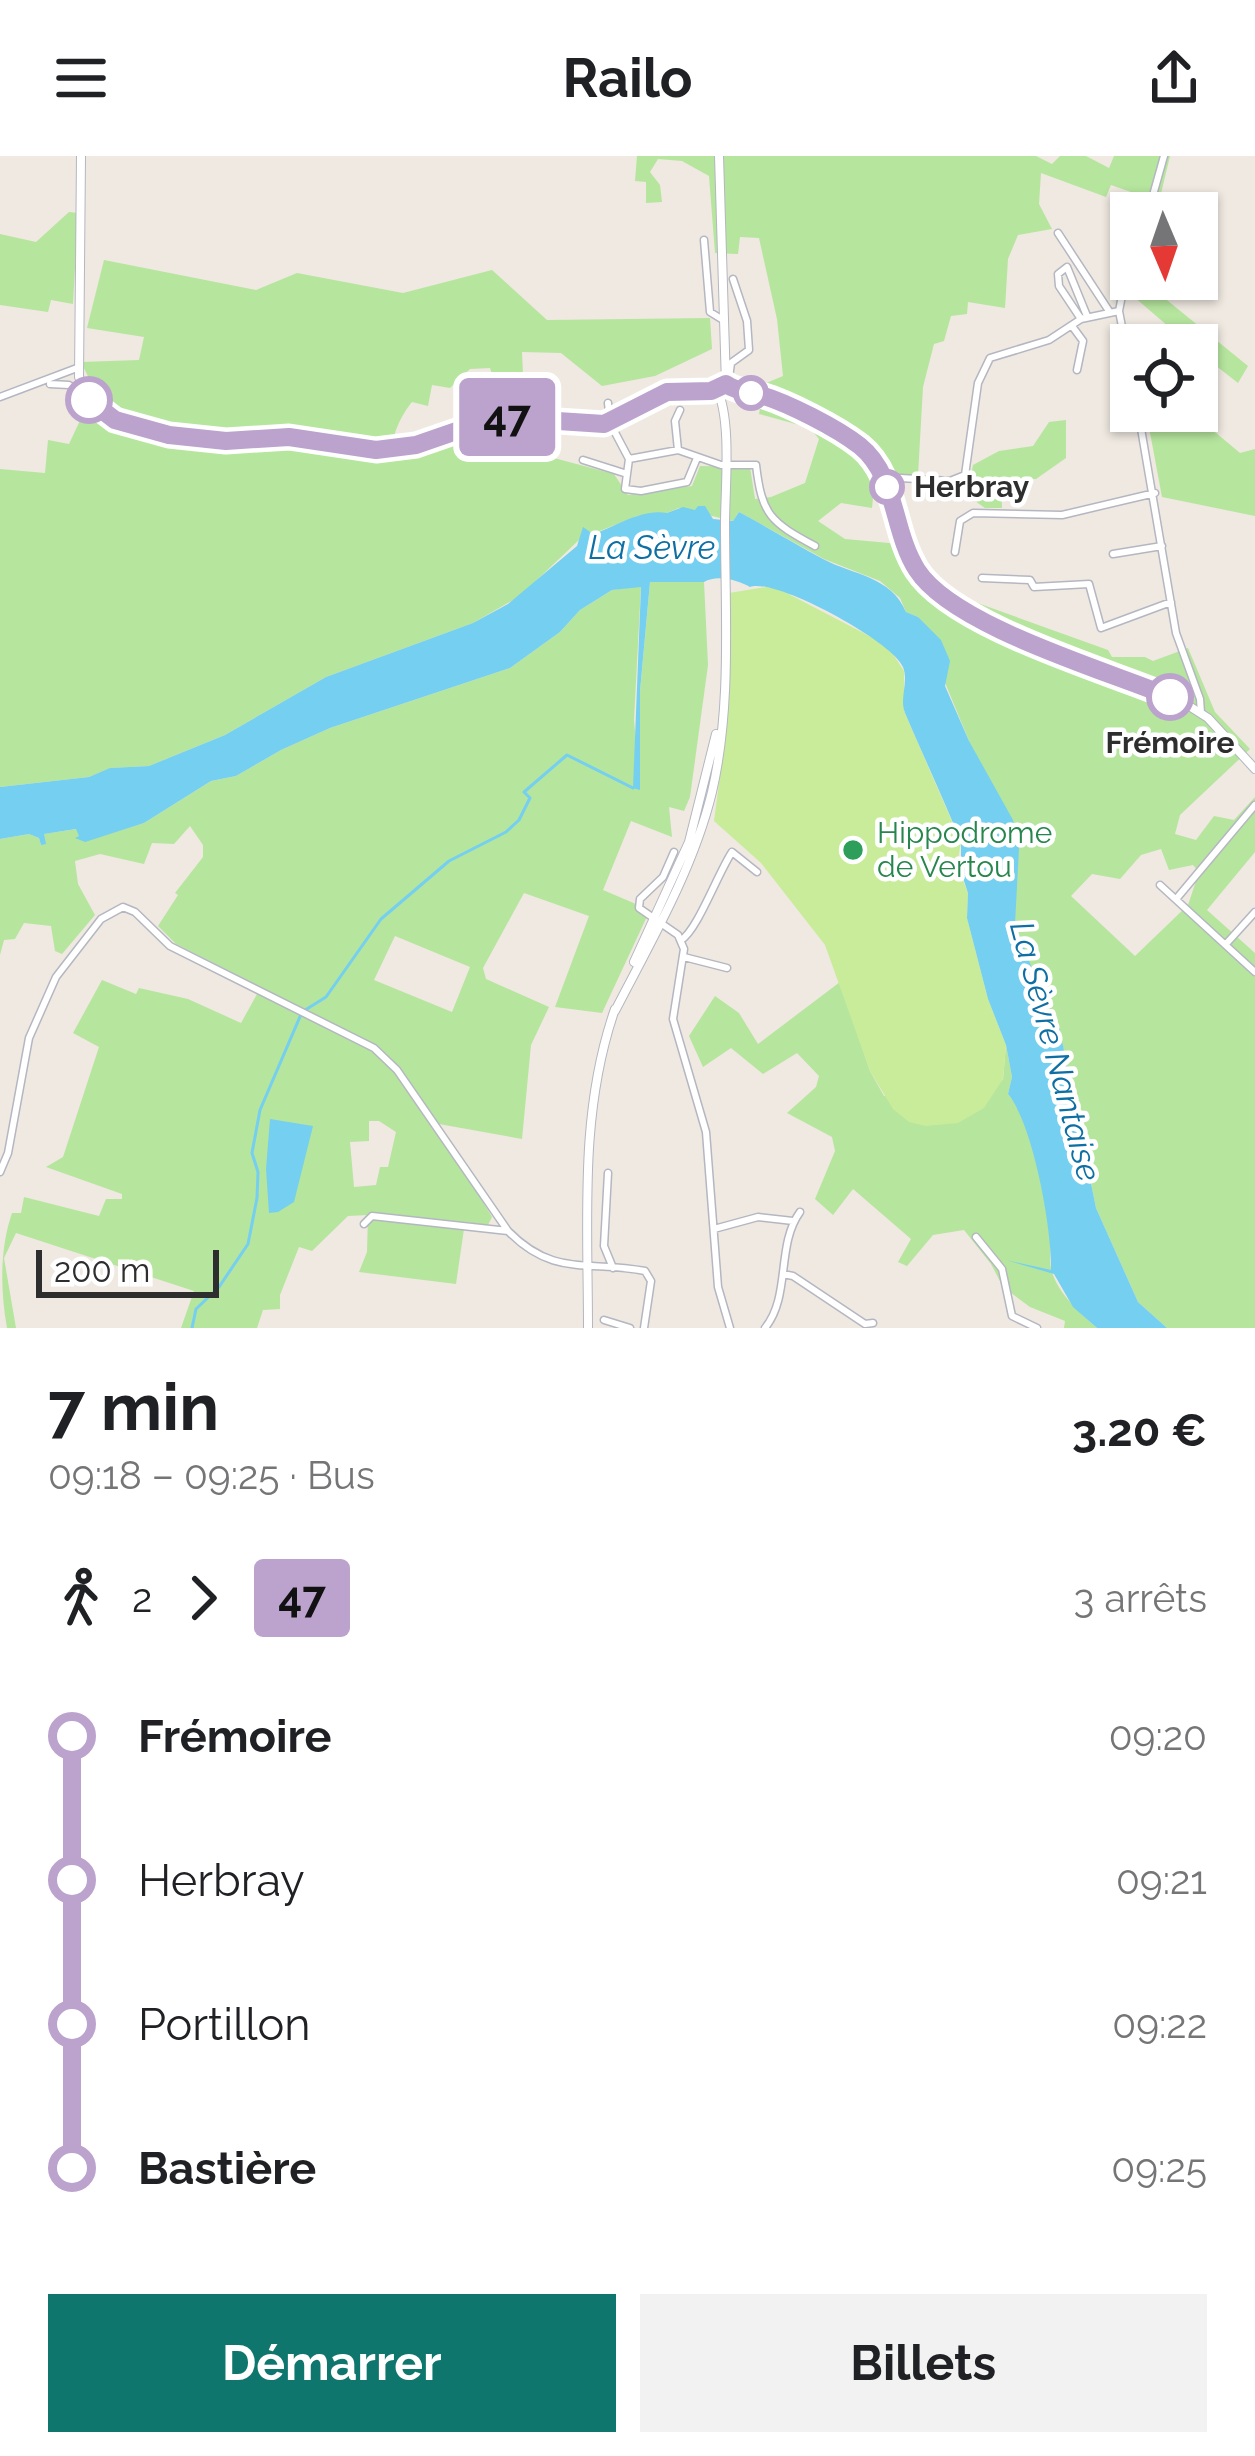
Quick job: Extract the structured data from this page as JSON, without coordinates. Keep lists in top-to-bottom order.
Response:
{
  "water": ["La Sèvre", "La Sèvre Nantaise"],
  "places": ["Herbray", "Frémoire", "Hippodrome de Vertou"],
  "lines": ["bus line 47"],
  "scale_bar": "200 m",
  "north": "bottom",
  "page": {
    "header": "Railo",
    "on_map": "47",
    "scale": "200 m",
    "heading": ["7 min", "09:18 – 09:25 · Bus", "3.20 €"],
    "legs": ["2", "47", "3 arrêts"],
    "list": [
      {
        "name": "Frémoire",
        "value": "09:20"
      },
      {
        "name": "Herbray",
        "value": "09:21"
      },
      {
        "name": "Portillon",
        "value": "09:22"
      },
      {
        "name": "Bastière",
        "value": "09:25"
      }
    ],
    "buttons": ["Démarrer", "Billets"]
  }
}
